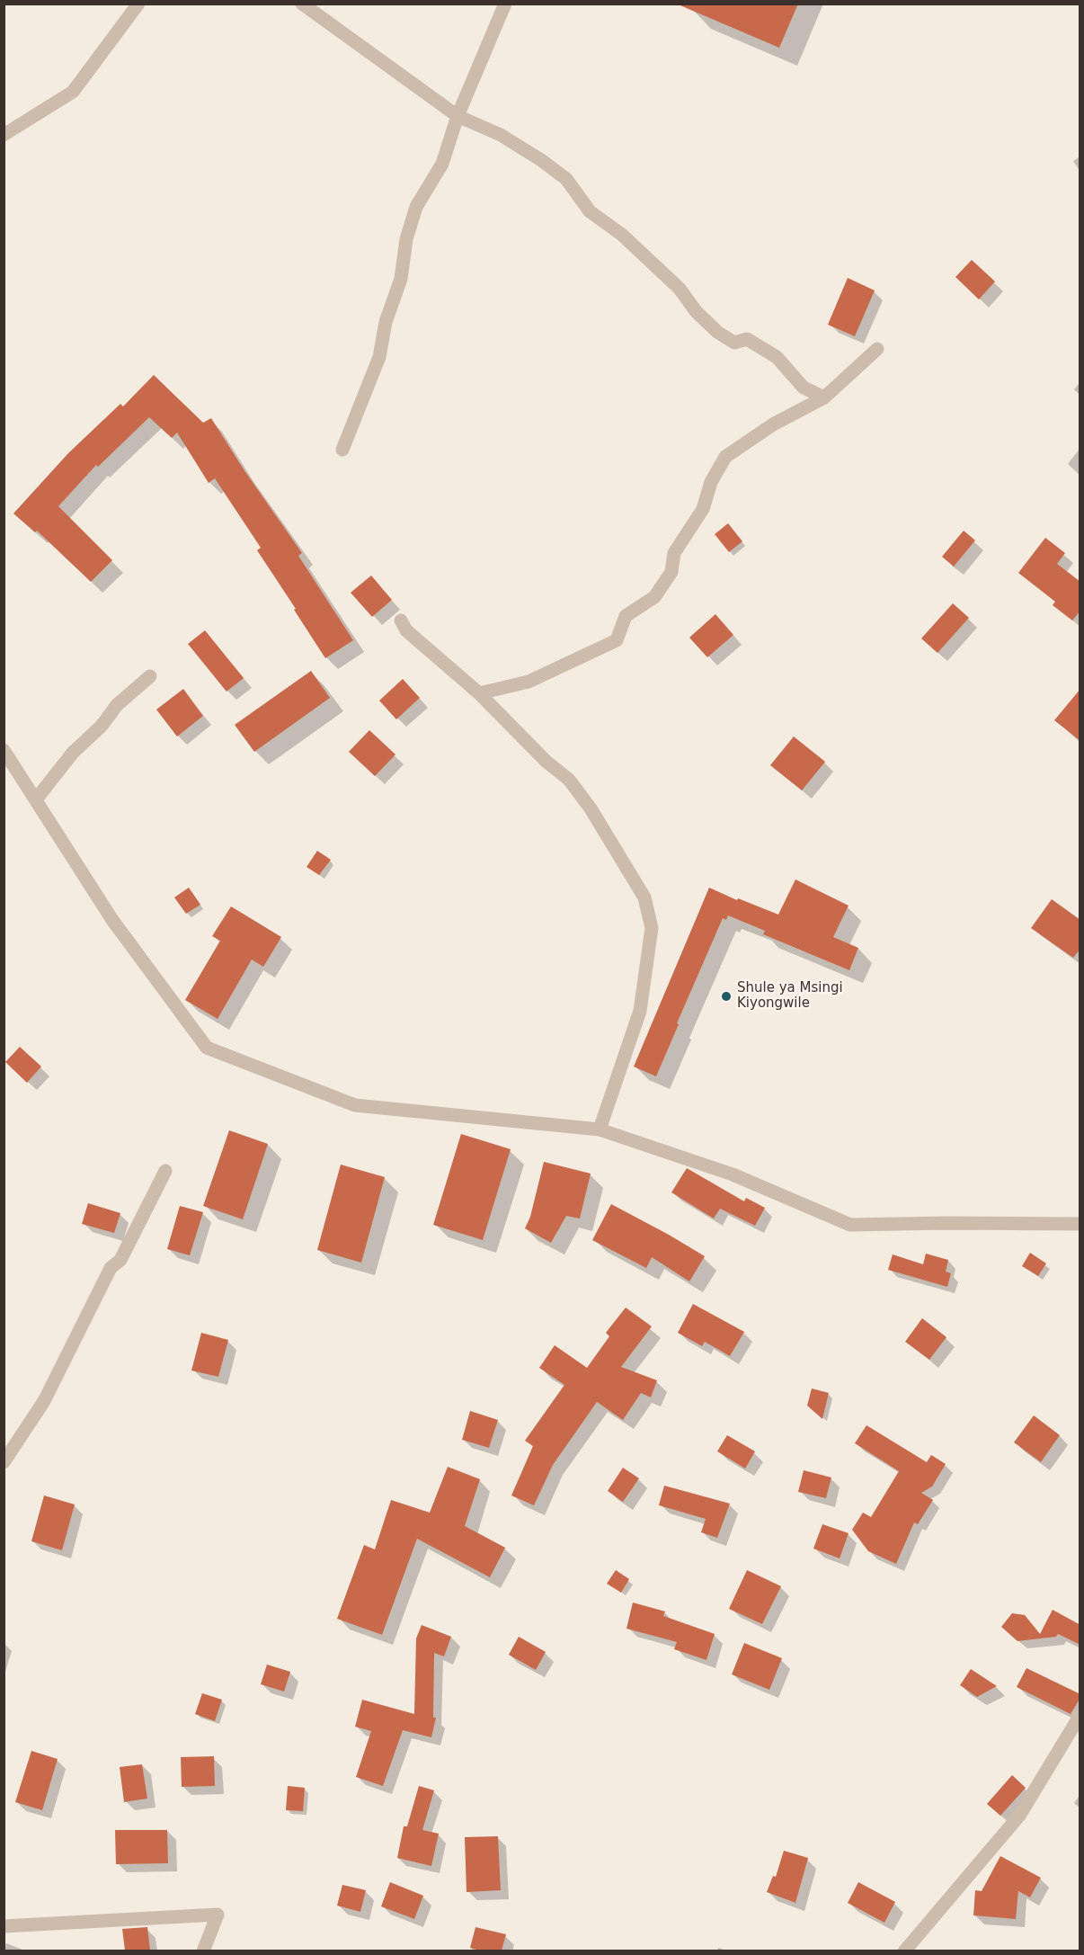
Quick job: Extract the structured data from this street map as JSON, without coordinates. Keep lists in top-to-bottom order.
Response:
{
  "places": ["Shule ya Msingi Kiyongwile"]
}
